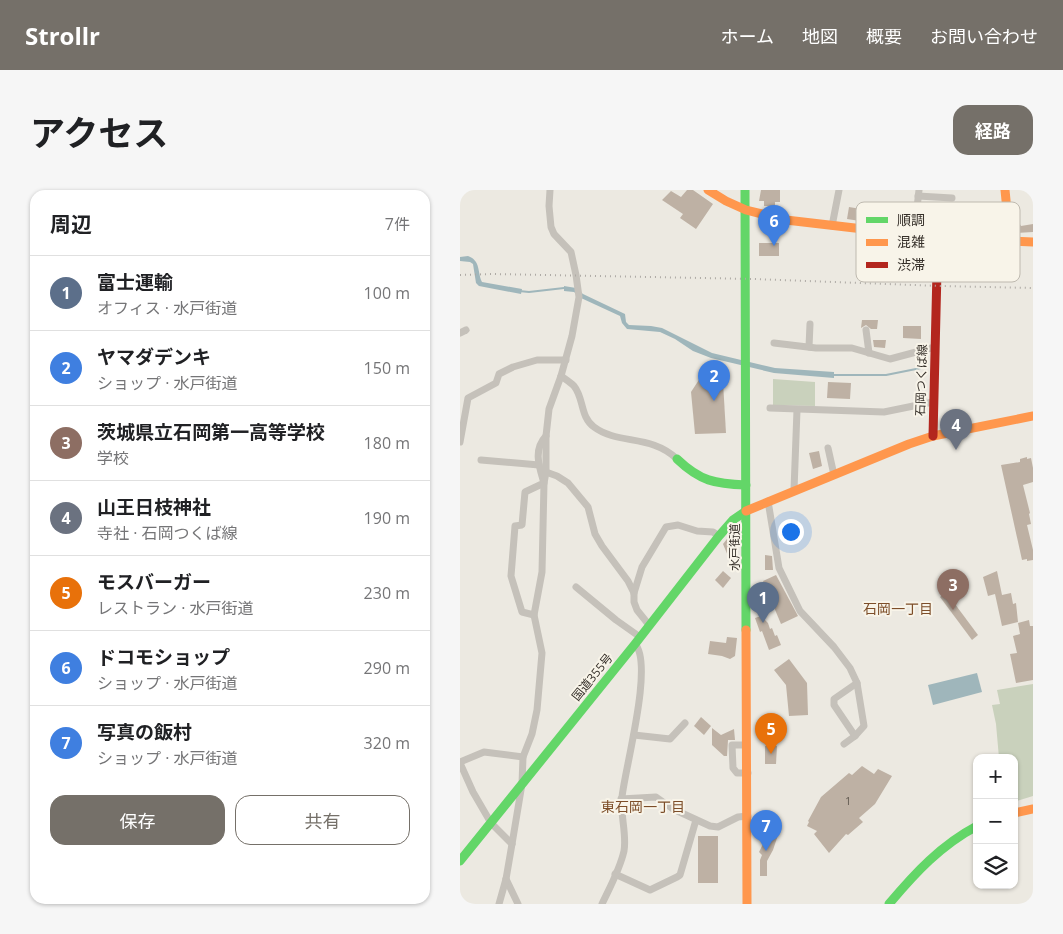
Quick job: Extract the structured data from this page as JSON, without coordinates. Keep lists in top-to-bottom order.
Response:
{
  "streets": {
    "main road": ["石岡つくば線", "水戸街道", "国道355号"]
  },
  "crossings": [
    ["水戸街道", "国道355号"]
  ],
  "districts": ["石岡一丁目", "東石岡一丁目"],
  "house_numbers": ["1"],
  "legend": ["順調", "混雑", "渋滞"],
  "page": {
    "header": "Strollr",
    "nav": [
      "ホーム",
      "地図",
      "概要",
      "お問い合わせ"
    ],
    "title": "アクセス",
    "buttons": [
      "経路",
      ["保存", "共有"]
    ],
    "heading": ["周辺", "7件"],
    "pins": [
      "6",
      "2",
      "4",
      "3",
      "1",
      "5",
      "7"
    ],
    "list": [
      {
        "mark": "1",
        "name": "富士運輸",
        "note": "オフィス · 水戸街道",
        "value": "100 m"
      },
      {
        "mark": "2",
        "name": "ヤマダデンキ",
        "note": "ショップ · 水戸街道",
        "value": "150 m"
      },
      {
        "mark": "3",
        "name": "茨城県立石岡第一高等学校",
        "note": "学校",
        "value": "180 m"
      },
      {
        "mark": "4",
        "name": "山王日枝神社",
        "note": "寺社 · 石岡つくば線",
        "value": "190 m"
      },
      {
        "mark": "5",
        "name": "モスバーガー",
        "note": "レストラン · 水戸街道",
        "value": "230 m"
      },
      {
        "mark": "6",
        "name": "ドコモショップ",
        "note": "ショップ · 水戸街道",
        "value": "290 m"
      },
      {
        "mark": "7",
        "name": "写真の飯村",
        "note": "ショップ · 水戸街道",
        "value": "320 m"
      }
    ],
    "map_buttons": ["+", "−"]
  }
}
